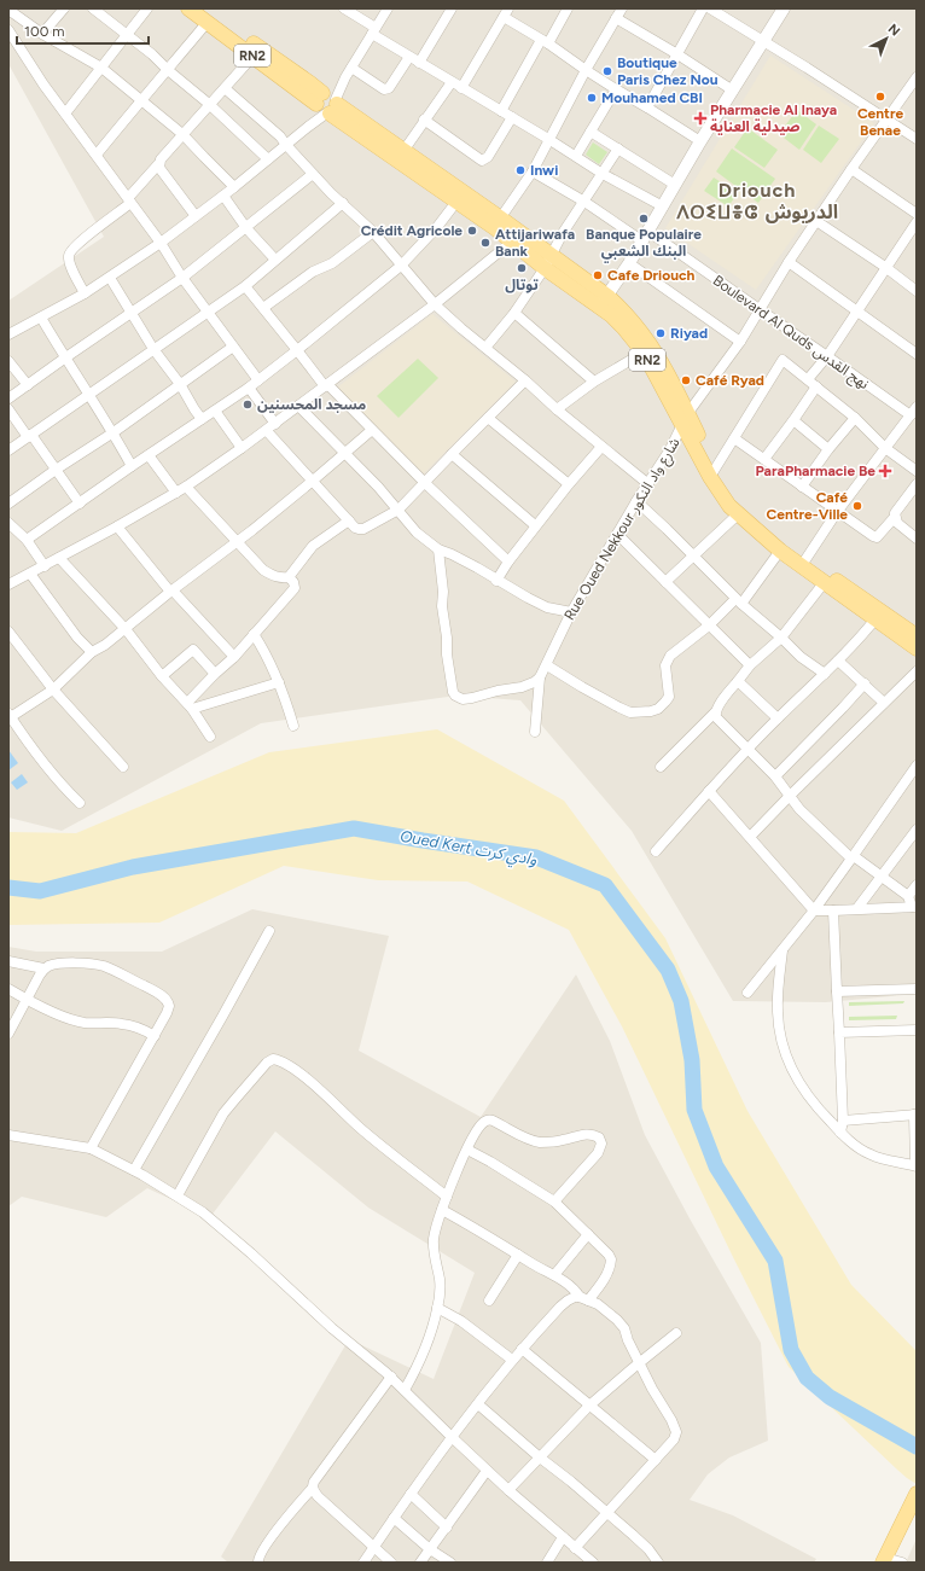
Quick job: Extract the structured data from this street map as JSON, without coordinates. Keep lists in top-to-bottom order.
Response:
{
  "streets": {
    "main road": ["RN2"],
    "street": ["Boulevard Al Quds نهج القدس", "Rue Oued Nekkour شارع واد النکور"]
  },
  "crossings": [
    ["RN2", "Rue Oued Nekkour شارع واد النکور"],
    ["Boulevard Al Quds نهج القدس", "Rue Oued Nekkour شارع واد النکور"]
  ],
  "districts": ["Driouch ⴷⵔⵉⵡⴻⵛ الدريوش"],
  "water": ["Oued Kert وادي كرت"],
  "places": {
    "other": [
      "Boutique Paris Chez Nou",
      "Centre Benae",
      "Mouhamed CBI",
      "Inwi",
      "Banque Populaire البنك الشعبي",
      "Crédit Agricole",
      "Attijariwafa Bank",
      "توتال",
      "Cafe Driouch",
      "Riyad",
      "Café Ryad",
      "مسجد المحسنين",
      "Café Centre-Ville"
    ],
    "health": ["Pharmacie Al Inaya صيدلية العناية", "ParaPharmacie Be"]
  },
  "scale_bar": "100 m",
  "north": "top right"
}
